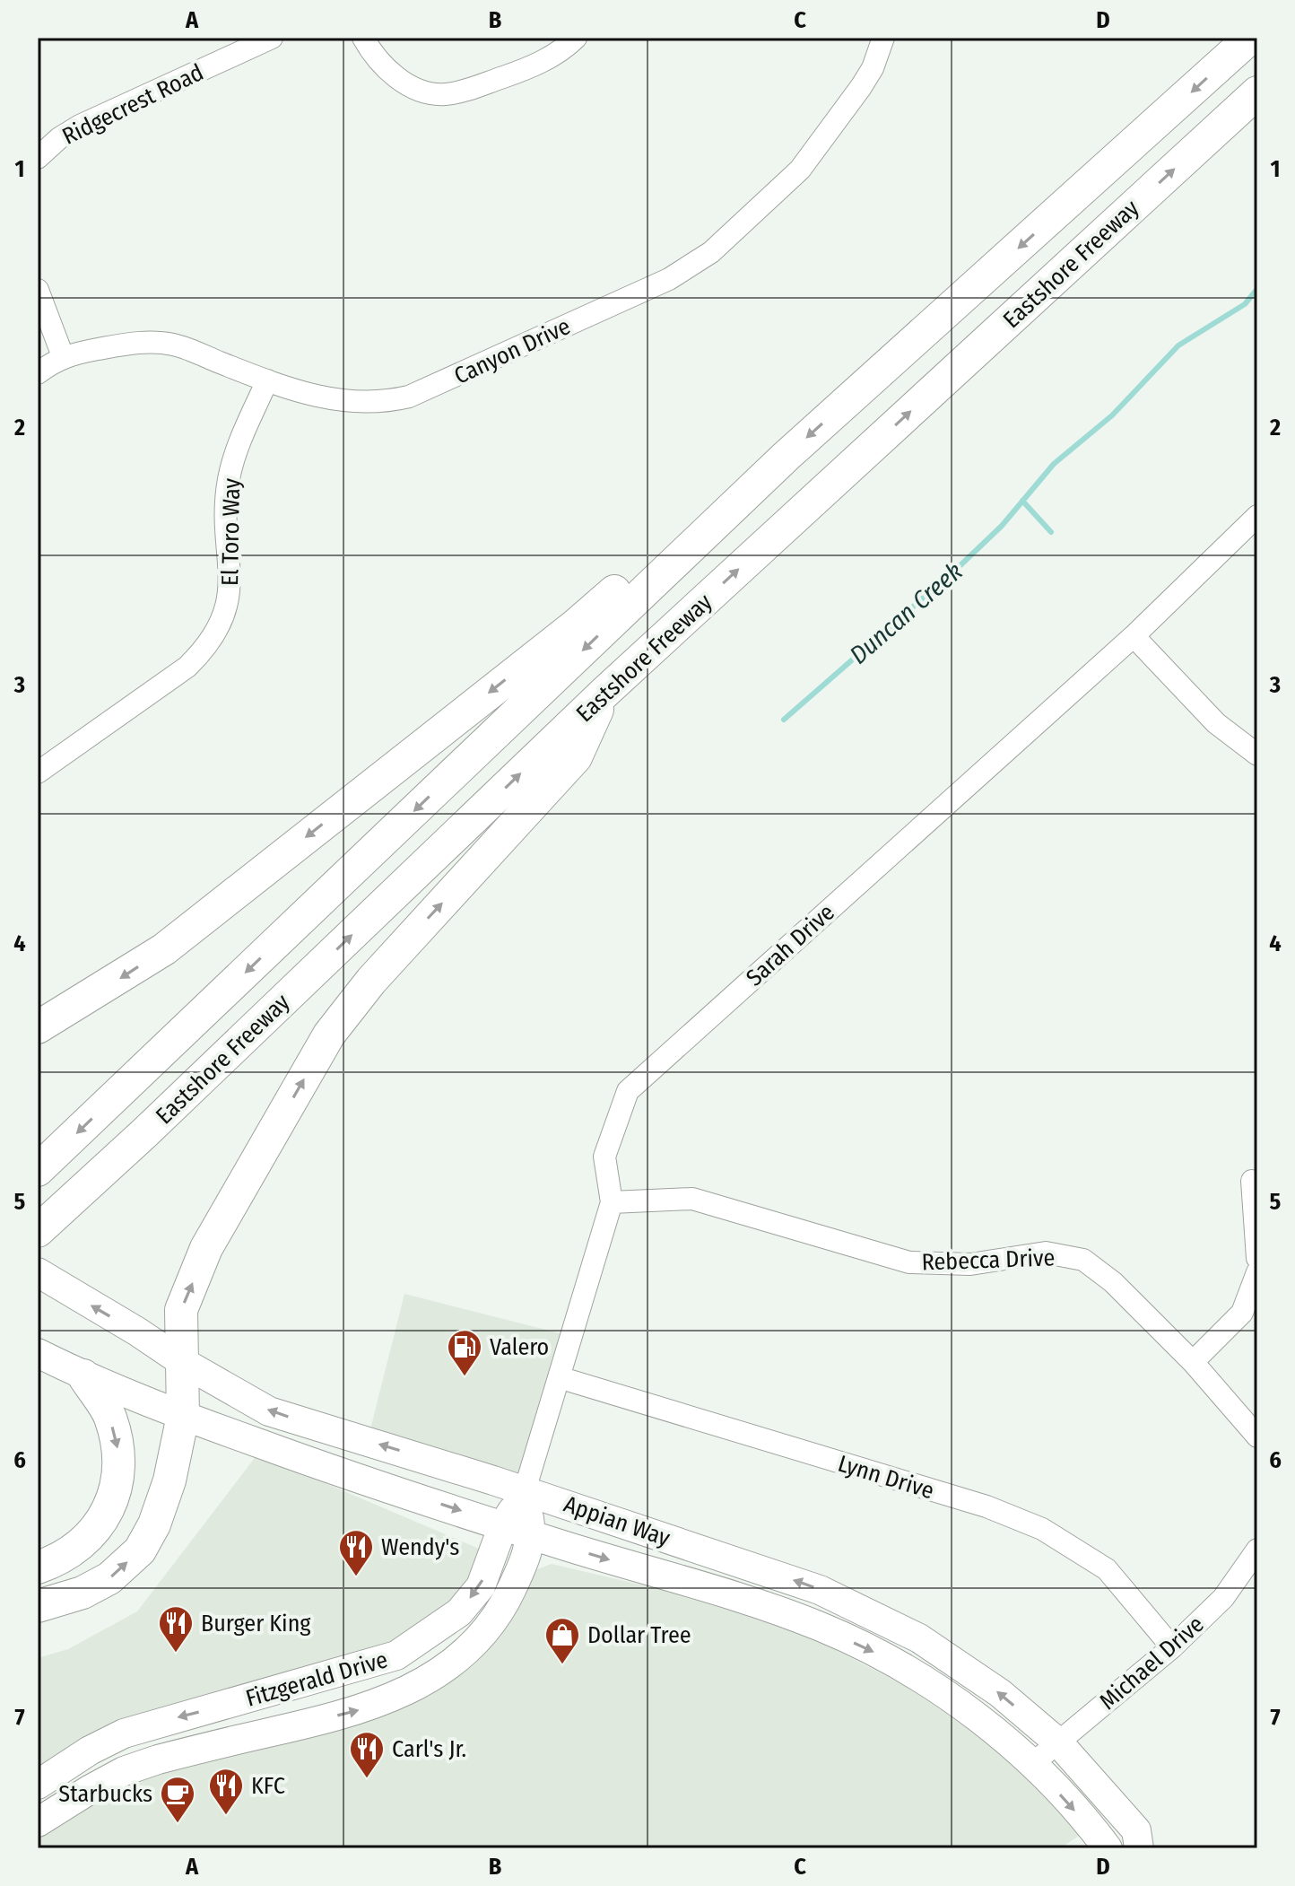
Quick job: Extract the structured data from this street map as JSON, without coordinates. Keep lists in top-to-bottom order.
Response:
{
  "streets": {
    "highway": ["Eastshore Freeway"],
    "main road": ["Appian Way", "Fitzgerald Drive"],
    "street": [
      "Ridgecrest Road",
      "Canyon Drive",
      "El Toro Way",
      "Sarah Drive",
      "Rebecca Drive",
      "Lynn Drive",
      "Michael Drive"
    ]
  },
  "crossings": [
    ["Canyon Drive", "El Toro Way"],
    ["Sarah Drive", "Rebecca Drive"],
    ["Sarah Drive", "Lynn Drive"],
    ["Sarah Drive", "Appian Way"],
    ["Sarah Drive", "Fitzgerald Drive"],
    ["Lynn Drive", "Michael Drive"],
    ["Appian Way", "Michael Drive"],
    ["Appian Way", "Fitzgerald Drive"]
  ],
  "water": ["Duncan Creek"],
  "places": {
    "fuel station": ["Valero"],
    "restaurant": [
      "Wendy's",
      "Burger King",
      "Carl's Jr.",
      "KFC"
    ],
    "shop": ["Dollar Tree"],
    "cafe": ["Starbucks"]
  },
  "grid": {
    "columns": [
      "A",
      "B",
      "C",
      "D"
    ],
    "rows": [
      "1",
      "2",
      "3",
      "4",
      "5",
      "6",
      "7"
    ]
  }
}
